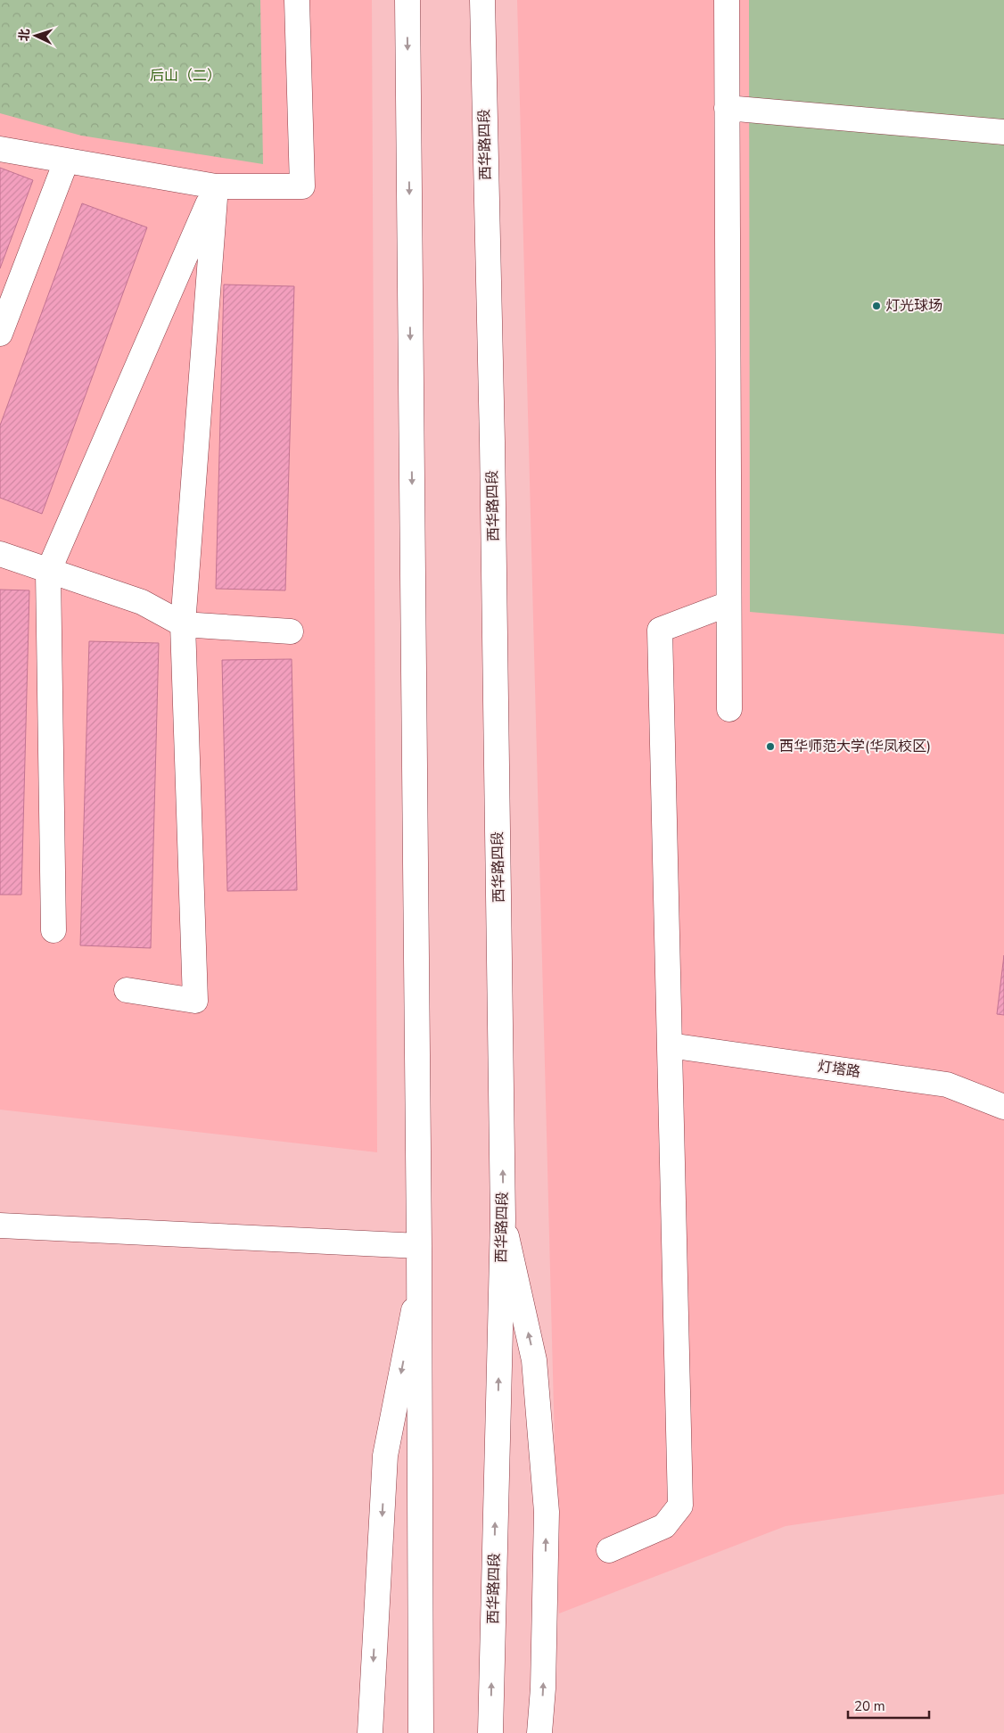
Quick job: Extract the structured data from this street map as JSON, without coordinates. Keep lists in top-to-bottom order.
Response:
{
  "streets": {
    "main road": ["西华路四段", "灯塔路"]
  },
  "parks": ["后山（二）"],
  "places": ["灯光球场", "西华师范大学(华凤校区)"],
  "scale_bar": "20 m",
  "north": "left"
}
